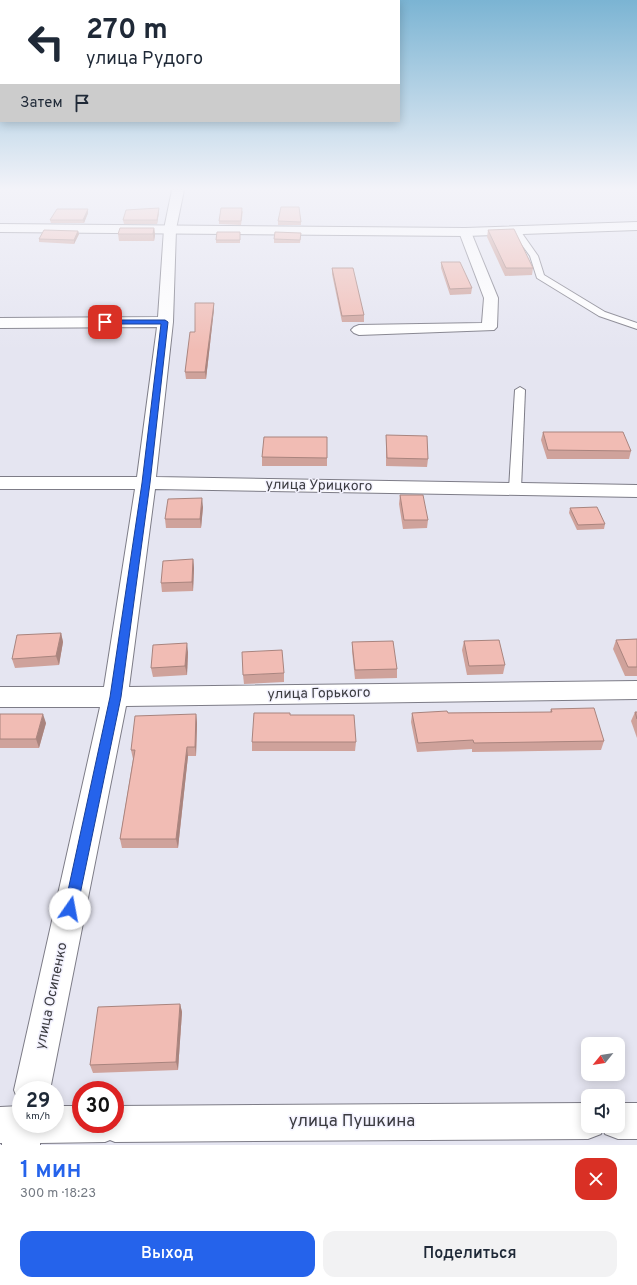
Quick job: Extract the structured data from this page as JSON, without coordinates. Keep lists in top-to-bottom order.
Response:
{
  "streets": {
    "street": [
      "улица Урицкого",
      "улица Горького",
      "улица Осипенко",
      "улица Пушкина"
    ]
  },
  "crossings": [
    ["улица Урицкого", "улица Осипенко"],
    ["улица Горького", "улица Осипенко"]
  ],
  "north": "bottom left",
  "page": {
    "turn": ["270 m", "улица Рудого"],
    "then": "Затем",
    "speed": "29 km/h",
    "limit": "30",
    "heading": ["1 мин", "300 m · 18:23"],
    "buttons": ["Выход", "Поделиться"]
  }
}
